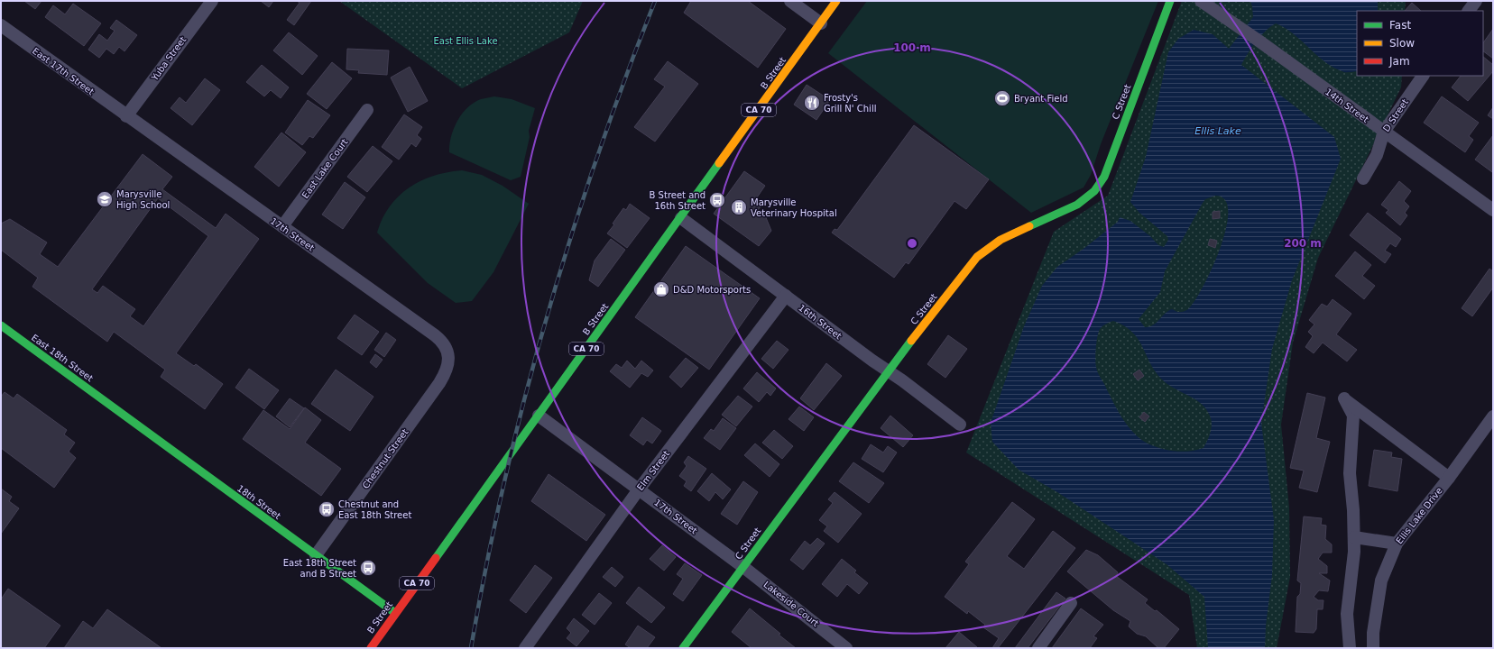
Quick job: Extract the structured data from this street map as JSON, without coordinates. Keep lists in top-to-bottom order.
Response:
{
  "streets": {
    "main road": [
      "B Street",
      "C Street",
      "CA 70",
      "East 18th Street",
      "18th Street"
    ],
    "street": [
      "Yuba Street",
      "East 17th Street",
      "14th Street",
      "D Street",
      "East Lake Court",
      "17th Street",
      "16th Street",
      "Chestnut Street",
      "Elm Street",
      "Ellis Lake Drive",
      "Lakeside Court"
    ]
  },
  "crossings": [
    ["Yuba Street", "East 17th Street"],
    ["Yuba Street", "17th Street"],
    ["East 17th Street", "17th Street"],
    ["B Street", "17th Street"],
    ["B Street", "16th Street"],
    ["B Street", "18th Street"],
    ["C Street", "17th Street"],
    ["C Street", "16th Street"],
    ["C Street", "Lakeside Court"],
    ["14th Street", "D Street"],
    ["East Lake Court", "17th Street"],
    ["17th Street", "Chestnut Street"],
    ["17th Street", "Elm Street"],
    ["17th Street", "Lakeside Court"],
    ["16th Street", "Elm Street"],
    ["East 18th Street", "18th Street"],
    ["Chestnut Street", "18th Street"]
  ],
  "water": ["Ellis Lake"],
  "parks": ["East Ellis Lake"],
  "places": {
    "sports": ["Bryant Field"],
    "restaurant": ["Frosty's Grill N' Chill"],
    "school or university": ["Marysville High School"],
    "bus stop": ["B Street and 16th Street", "Chestnut and East 18th Street", "East 18th Street and B Street"],
    "building": ["Marysville Veterinary Hospital"],
    "shop": ["D&D Motorsports"]
  },
  "legend": ["Fast", "Slow", "Jam"],
  "rings": ["100 m", "200 m"]
}
